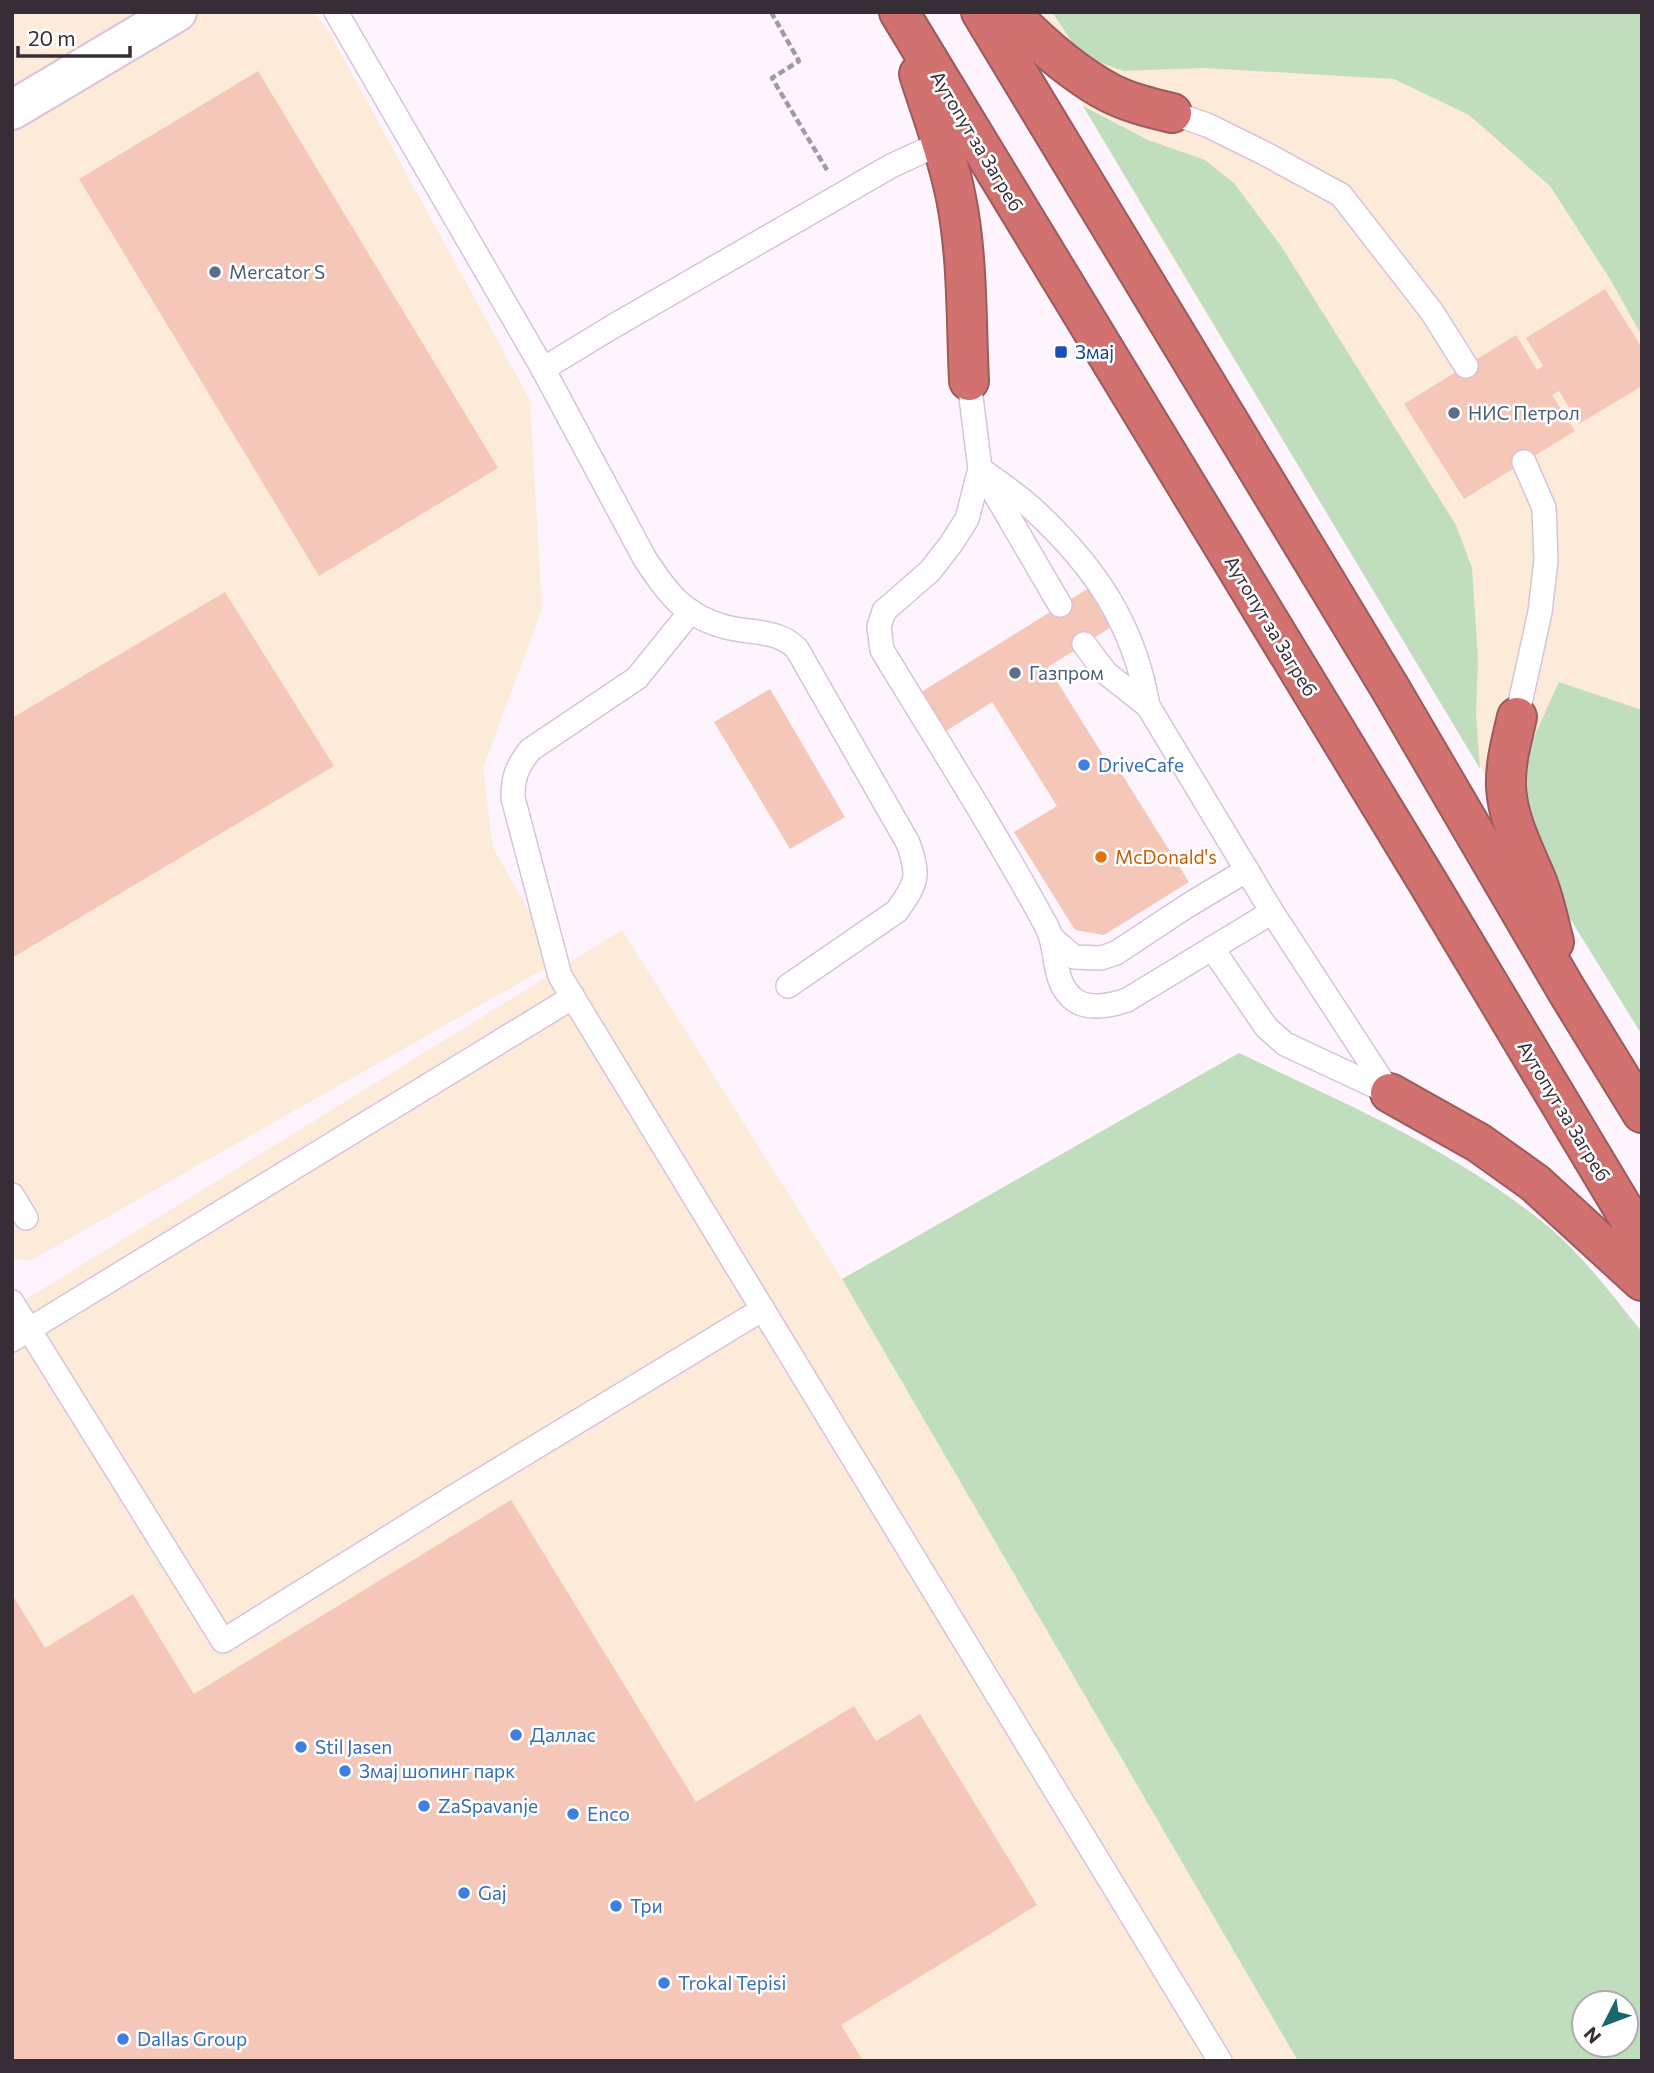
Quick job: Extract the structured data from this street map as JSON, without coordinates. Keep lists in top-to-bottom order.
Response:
{
  "streets": {
    "highway": ["Аутопут за Загреб"]
  },
  "places": {
    "other": [
      "Mercator S",
      "НИС Петрол",
      "Газпром",
      "DriveCafe",
      "McDonald's",
      "Даллас",
      "Stil Jasen",
      "Змај шопинг парк",
      "ZaSpavanje",
      "Enco",
      "Gaj",
      "Три",
      "Trokal Tepisi",
      "Dallas Group"
    ],
    "transit": ["Змај"]
  },
  "scale_bar": "20 m",
  "north": "bottom left"
}
